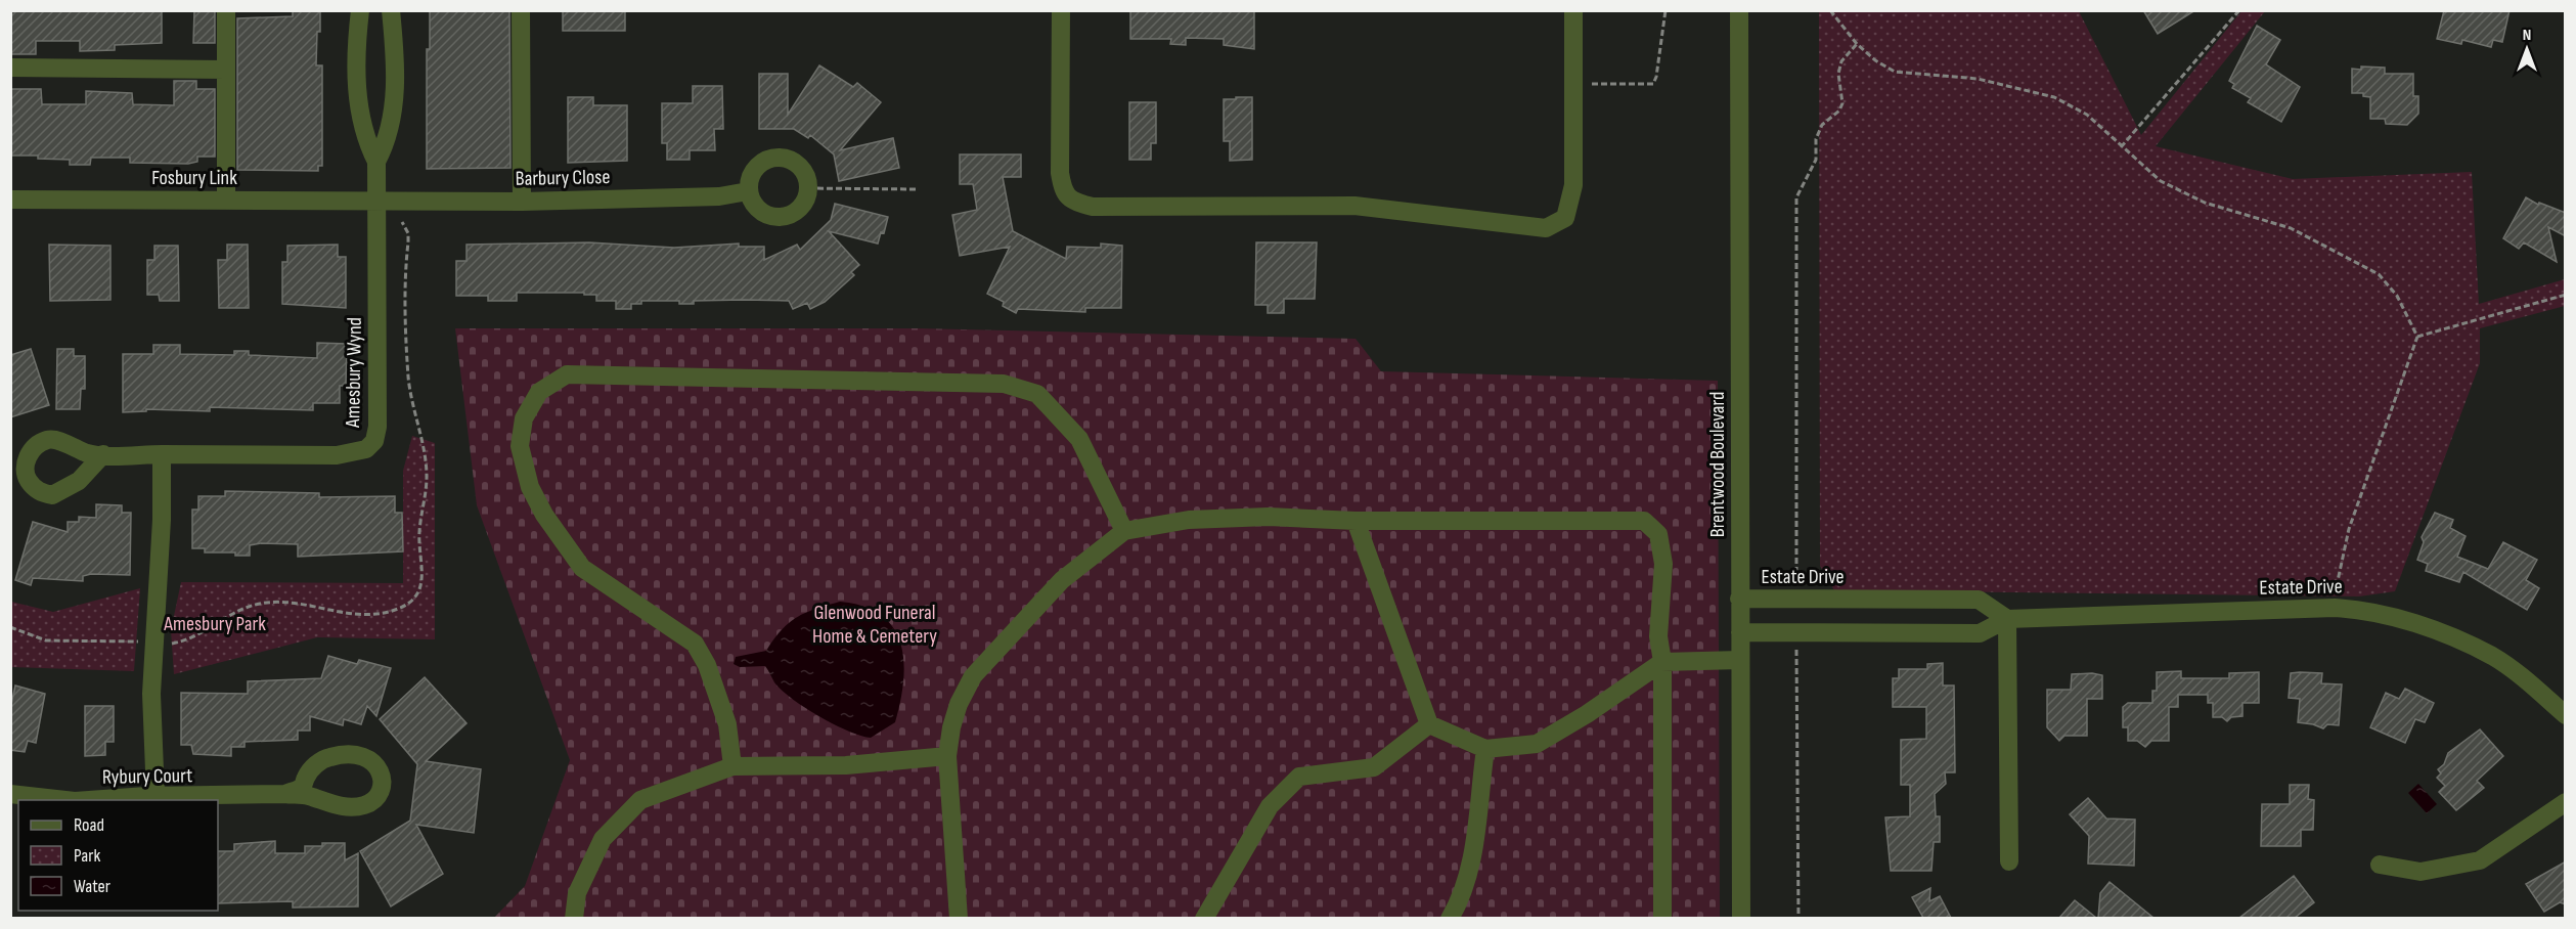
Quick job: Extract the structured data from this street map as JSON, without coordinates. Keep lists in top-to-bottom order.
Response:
{
  "streets": {
    "street": [
      "Fosbury Link",
      "Barbury Close",
      "Amesbury Wynd",
      "Brentwood Boulevard",
      "Estate Drive",
      "Rybury Court"
    ]
  },
  "crossings": [
    ["Fosbury Link", "Barbury Close"],
    ["Fosbury Link", "Amesbury Wynd"],
    ["Barbury Close", "Amesbury Wynd"],
    ["Brentwood Boulevard", "Estate Drive"]
  ],
  "parks": ["Glenwood Funeral Home & Cemetery", "Amesbury Park"],
  "legend": ["Road", "Park", "Water"],
  "north": "top"
}
